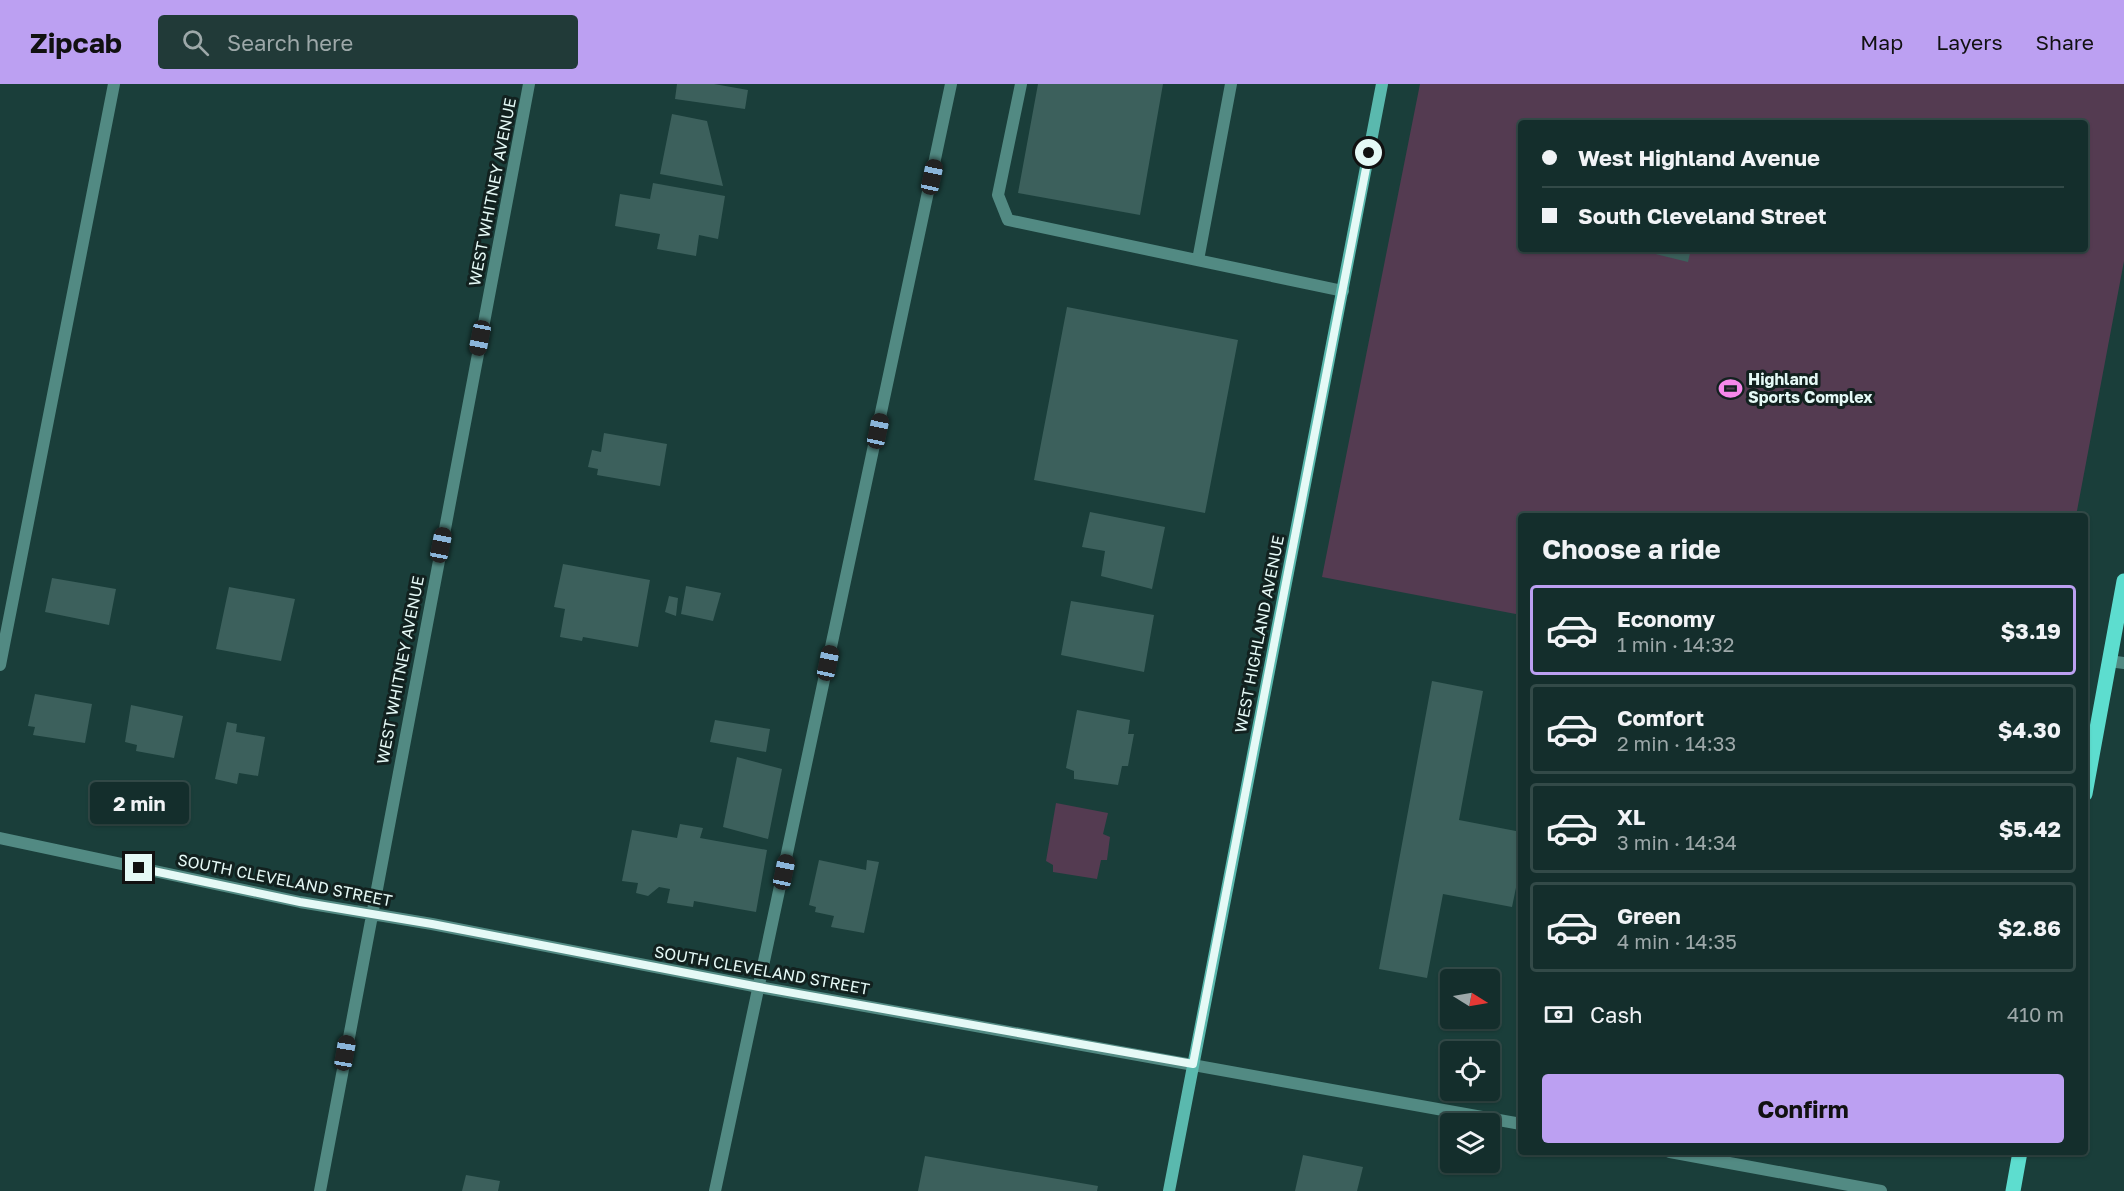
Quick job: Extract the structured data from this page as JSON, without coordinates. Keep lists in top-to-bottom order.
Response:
{
  "streets": {
    "street": ["WEST WHITNEY AVENUE", "WEST HIGHLAND AVENUE", "SOUTH CLEVELAND STREET"]
  },
  "crossings": [
    ["WEST WHITNEY AVENUE", "SOUTH CLEVELAND STREET"],
    ["WEST HIGHLAND AVENUE", "SOUTH CLEVELAND STREET"]
  ],
  "places": {
    "sports": ["Highland Sports Complex"]
  },
  "north": "right",
  "page": {
    "header": "Zipcab",
    "search": "Search here",
    "nav": ["Map", "Layers", "Share"],
    "banner": ["West Highland Avenue", "South Cleveland Street"],
    "heading": "Choose a ride",
    "list": [
      {
        "name": "Economy",
        "note": "1 min · 14:32",
        "value": "$3.19"
      },
      {
        "name": "Comfort",
        "note": "2 min · 14:33",
        "value": "$4.30"
      },
      {
        "name": "XL",
        "note": "3 min · 14:34",
        "value": "$5.42"
      },
      {
        "name": "Green",
        "note": "4 min · 14:35",
        "value": "$2.86"
      }
    ],
    "bubble": "2 min",
    "pay": ["Cash", "410 m"],
    "buttons": "Confirm"
  }
}
